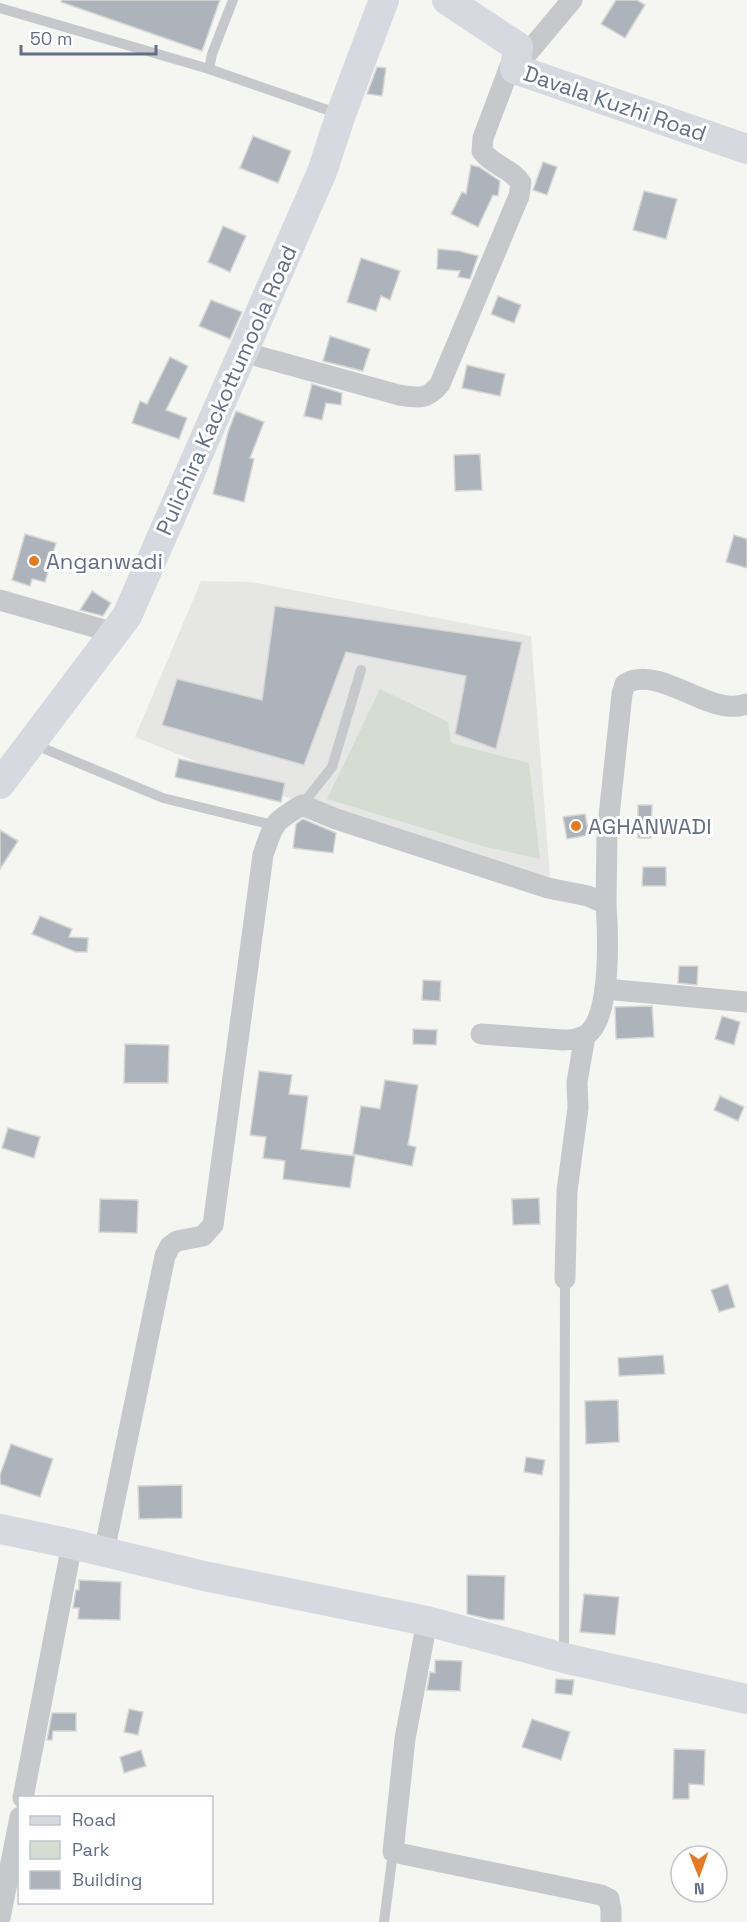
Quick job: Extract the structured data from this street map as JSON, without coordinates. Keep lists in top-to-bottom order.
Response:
{
  "streets": {
    "street": ["Davala Kuzhi Road", "Pulichira Kackottumoola Road"]
  },
  "places": ["Anganwadi", "AGHANWADI"],
  "legend": ["Road", "Park", "Building"],
  "scale_bar": "50 m",
  "north": "bottom"
}
